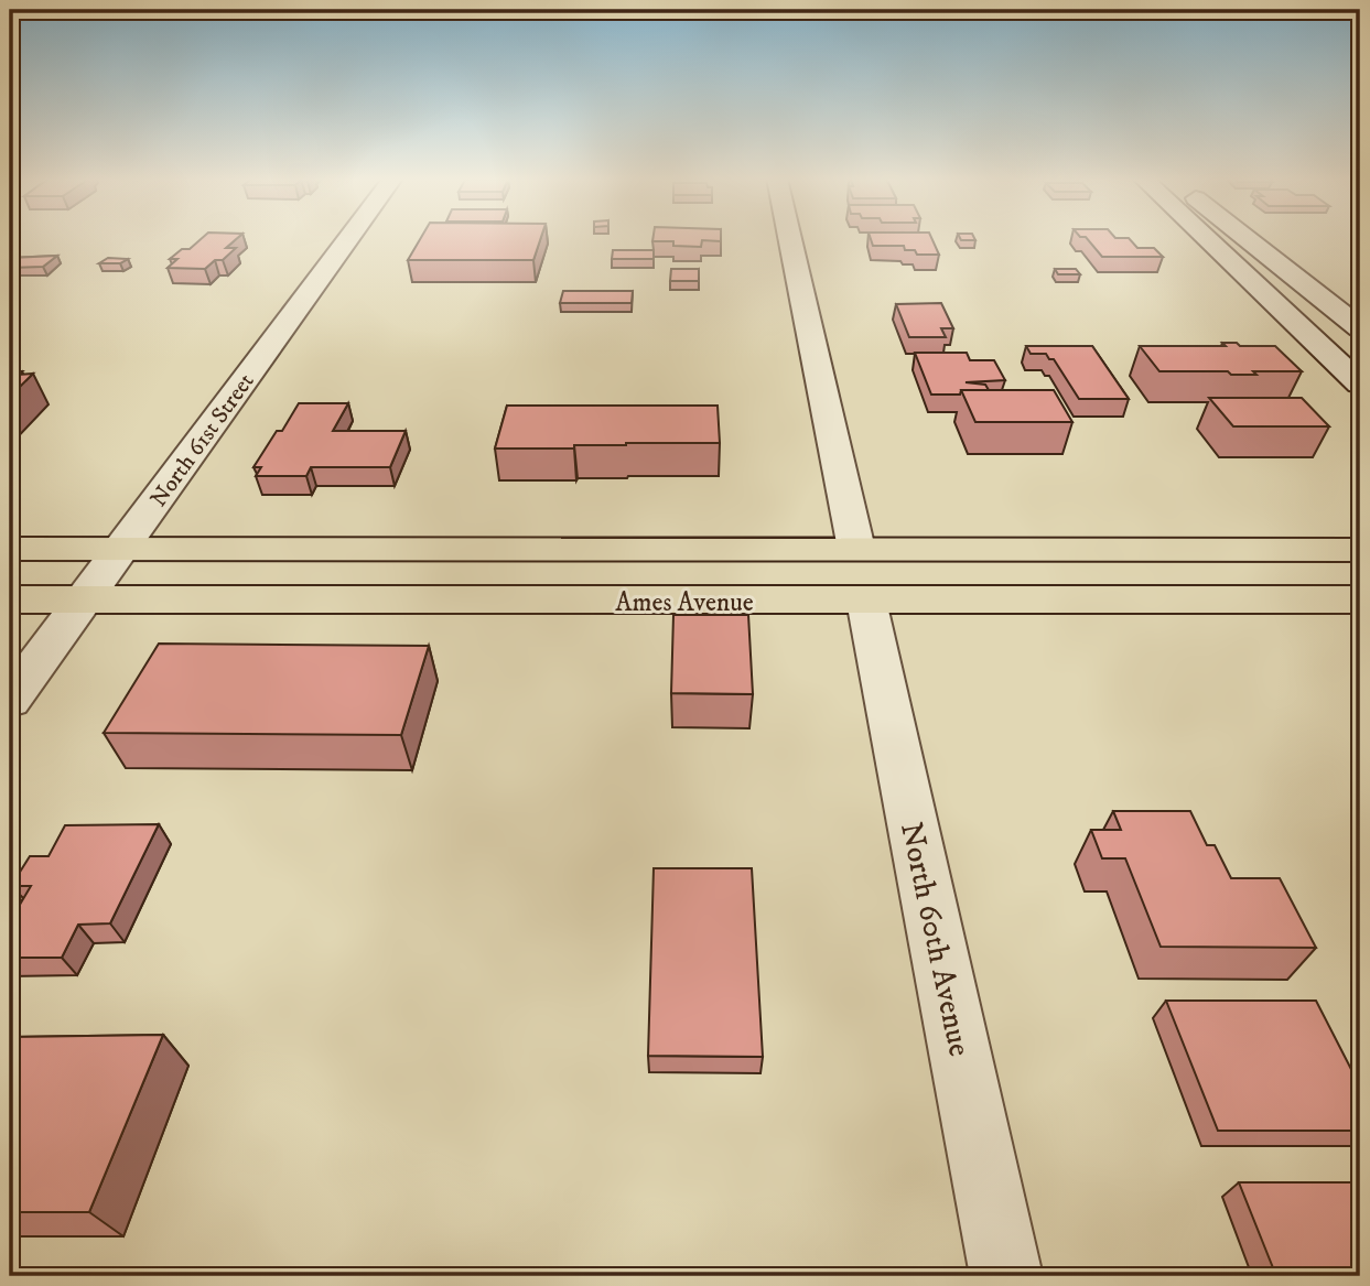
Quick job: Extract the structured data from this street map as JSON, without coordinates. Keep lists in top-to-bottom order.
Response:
{
  "streets": {
    "main road": ["Ames Avenue"],
    "street": ["North 61st Street", "North 60th Avenue"]
  },
  "crossings": [
    ["North 61st Street", "Ames Avenue"],
    ["Ames Avenue", "North 60th Avenue"]
  ]
}
